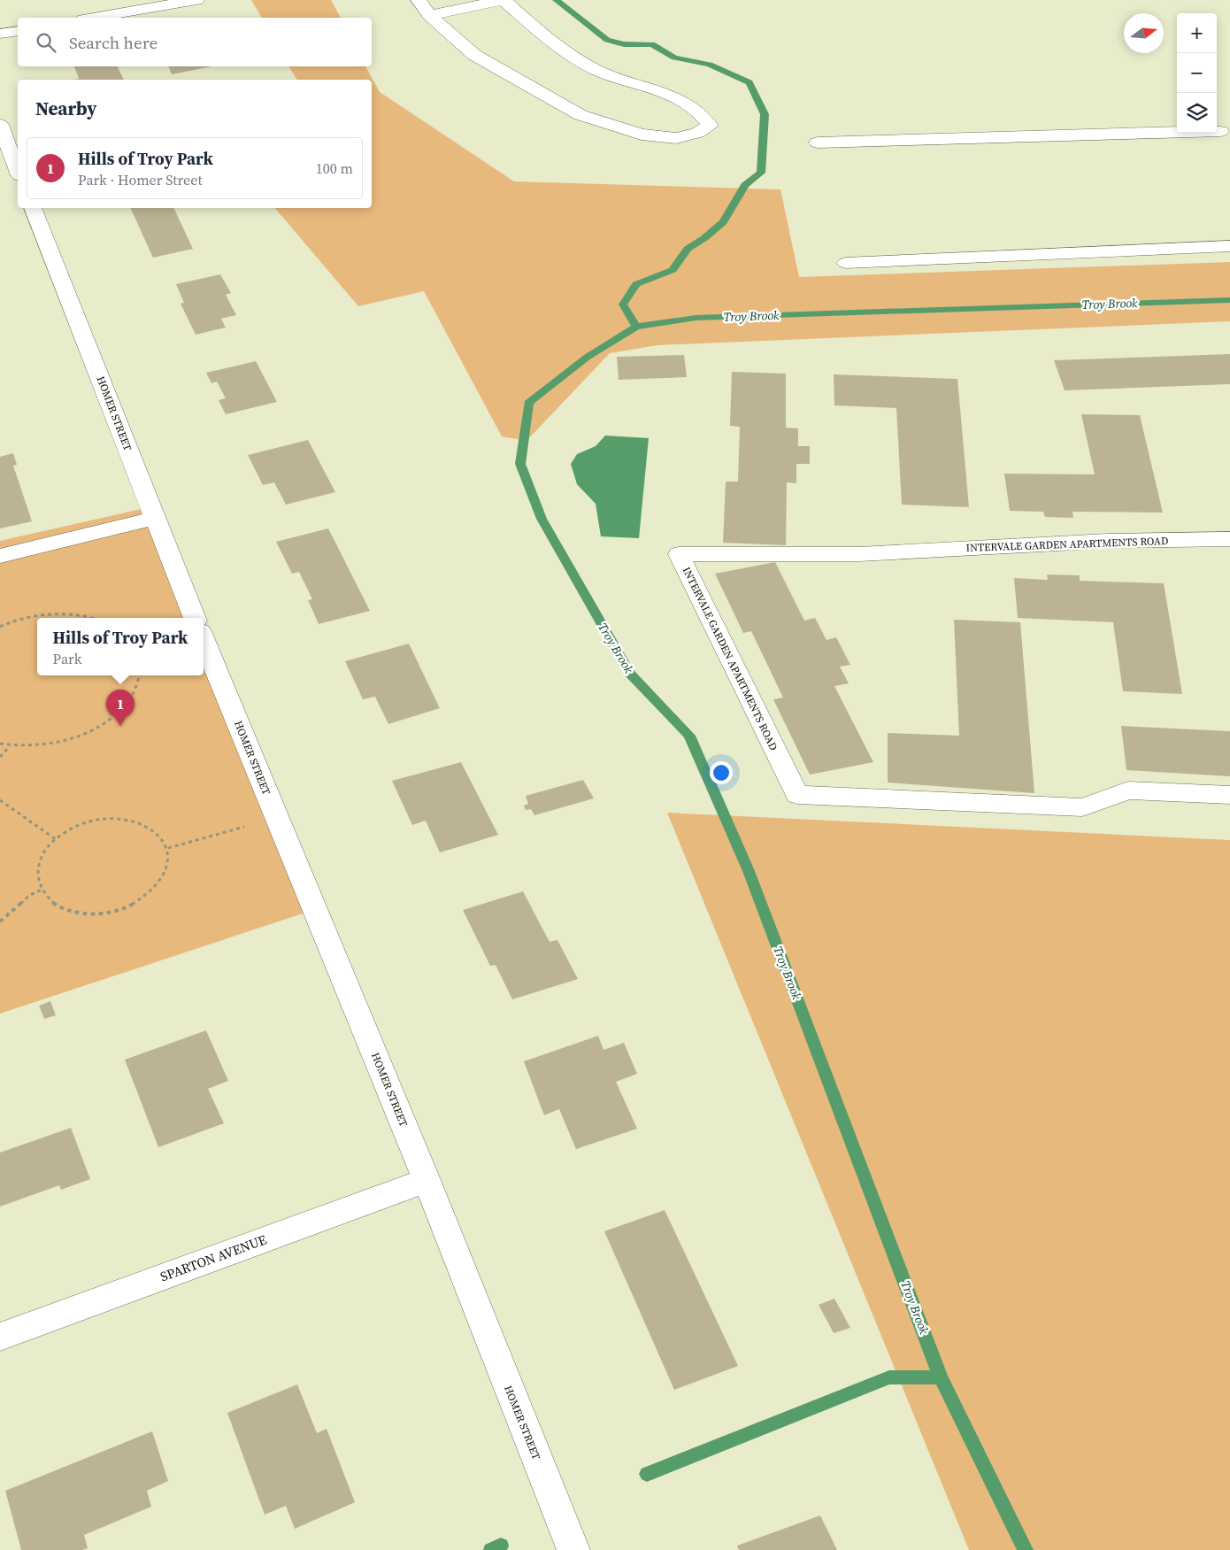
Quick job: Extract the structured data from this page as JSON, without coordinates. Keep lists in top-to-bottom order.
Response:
{
  "streets": {
    "street": ["HOMER STREET", "INTERVALE GARDEN APARTMENTS ROAD", "SPARTON AVENUE"]
  },
  "crossings": [
    ["HOMER STREET", "SPARTON AVENUE"]
  ],
  "water": ["Troy Brook"],
  "north": "right",
  "page": {
    "map_buttons": ["+", "−"],
    "search": "Search here",
    "heading": "Nearby",
    "list": [
      {
        "mark": "1",
        "name": "Hills of Troy Park",
        "note": "Park · Homer Street",
        "value": "100 m"
      }
    ],
    "popup": ["Hills of Troy Park", "Park"],
    "pins": "1"
  }
}
